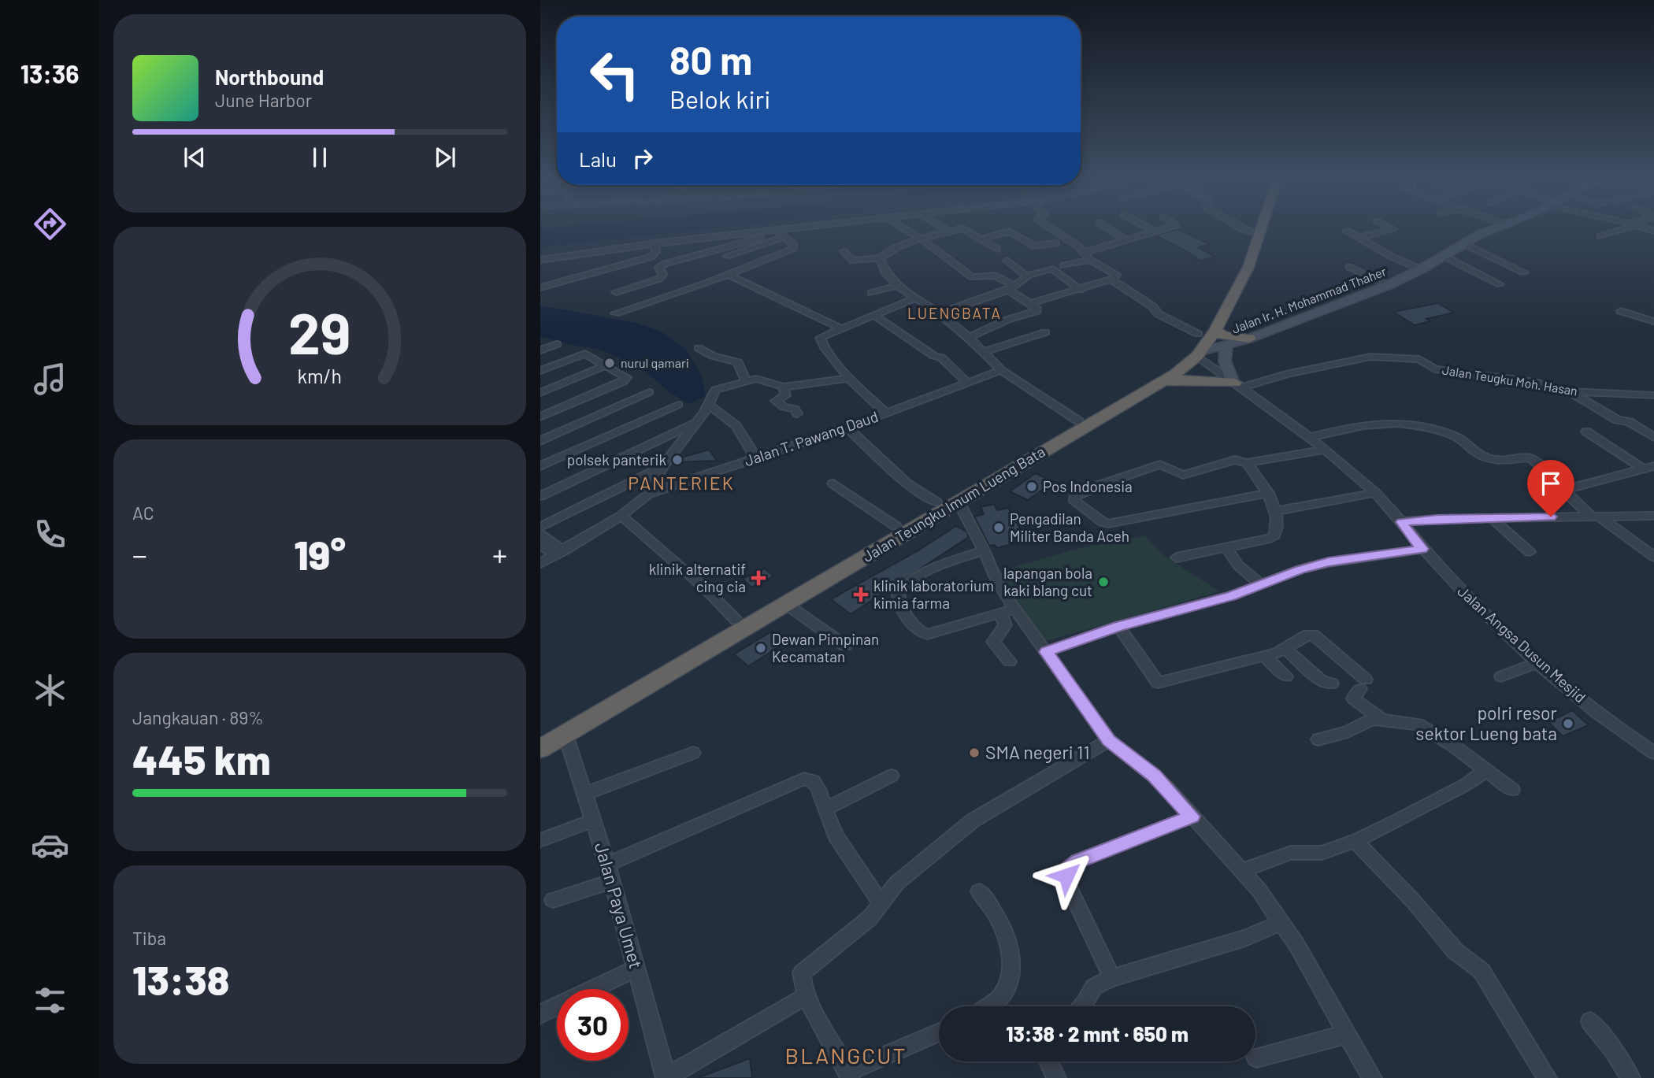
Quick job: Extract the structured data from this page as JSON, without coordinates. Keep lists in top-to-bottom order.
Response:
{
  "streets": {
    "highway": ["Jalan Teungku Imum Lueng Bata"],
    "main road": ["Jalan Ir. H. Mohammad Thaher"],
    "street": [
      "Jalan Teugku Moh. Hasan",
      "Jalan T. Pawang Daud",
      "Jalan Angsa Dusun Mesjid",
      "Jalan Paya Umet"
    ]
  },
  "crossings": [
    ["Jalan Ir. H. Mohammad Thaher", "Jalan Teungku Imum Lueng Bata"],
    ["Jalan Ir. H. Mohammad Thaher", "Jalan Angsa Dusun Mesjid"],
    ["Jalan Teugku Moh. Hasan", "Jalan Angsa Dusun Mesjid"],
    ["Jalan Teungku Imum Lueng Bata", "Jalan Angsa Dusun Mesjid"],
    ["Jalan Teungku Imum Lueng Bata", "Jalan Paya Umet"]
  ],
  "districts": ["LUENGBATA", "PANTERIEK", "BLANGCUT"],
  "places": {
    "other": [
      "nurul qamari",
      "polsek panterik",
      "Pos Indonesia",
      "Pengadilan Militer Banda Aceh",
      "lapangan bola kaki blang cut",
      "Dewan Pimpinan Kecamatan",
      "polri resor sektor Lueng bata",
      "SMA negeri 11"
    ],
    "health": ["klinik alternatif cing cia", "klinik laboratorium kimia farma"]
  },
  "page": {
    "tabs": "13:36",
    "turn": ["80 m", "Belok kiri"],
    "song": ["Northbound", "June Harbor"],
    "then": "Lalu",
    "tile": [
      "AC",
      ["Jangkauan · 89%", "445 km"],
      ["Tiba", "13:38"]
    ],
    "heat": ["−", "19°", "+"],
    "limit": "30",
    "trip": "13:38 · 2 mnt · 650 m",
    "gauge": ["29", "km/h"]
  }
}
